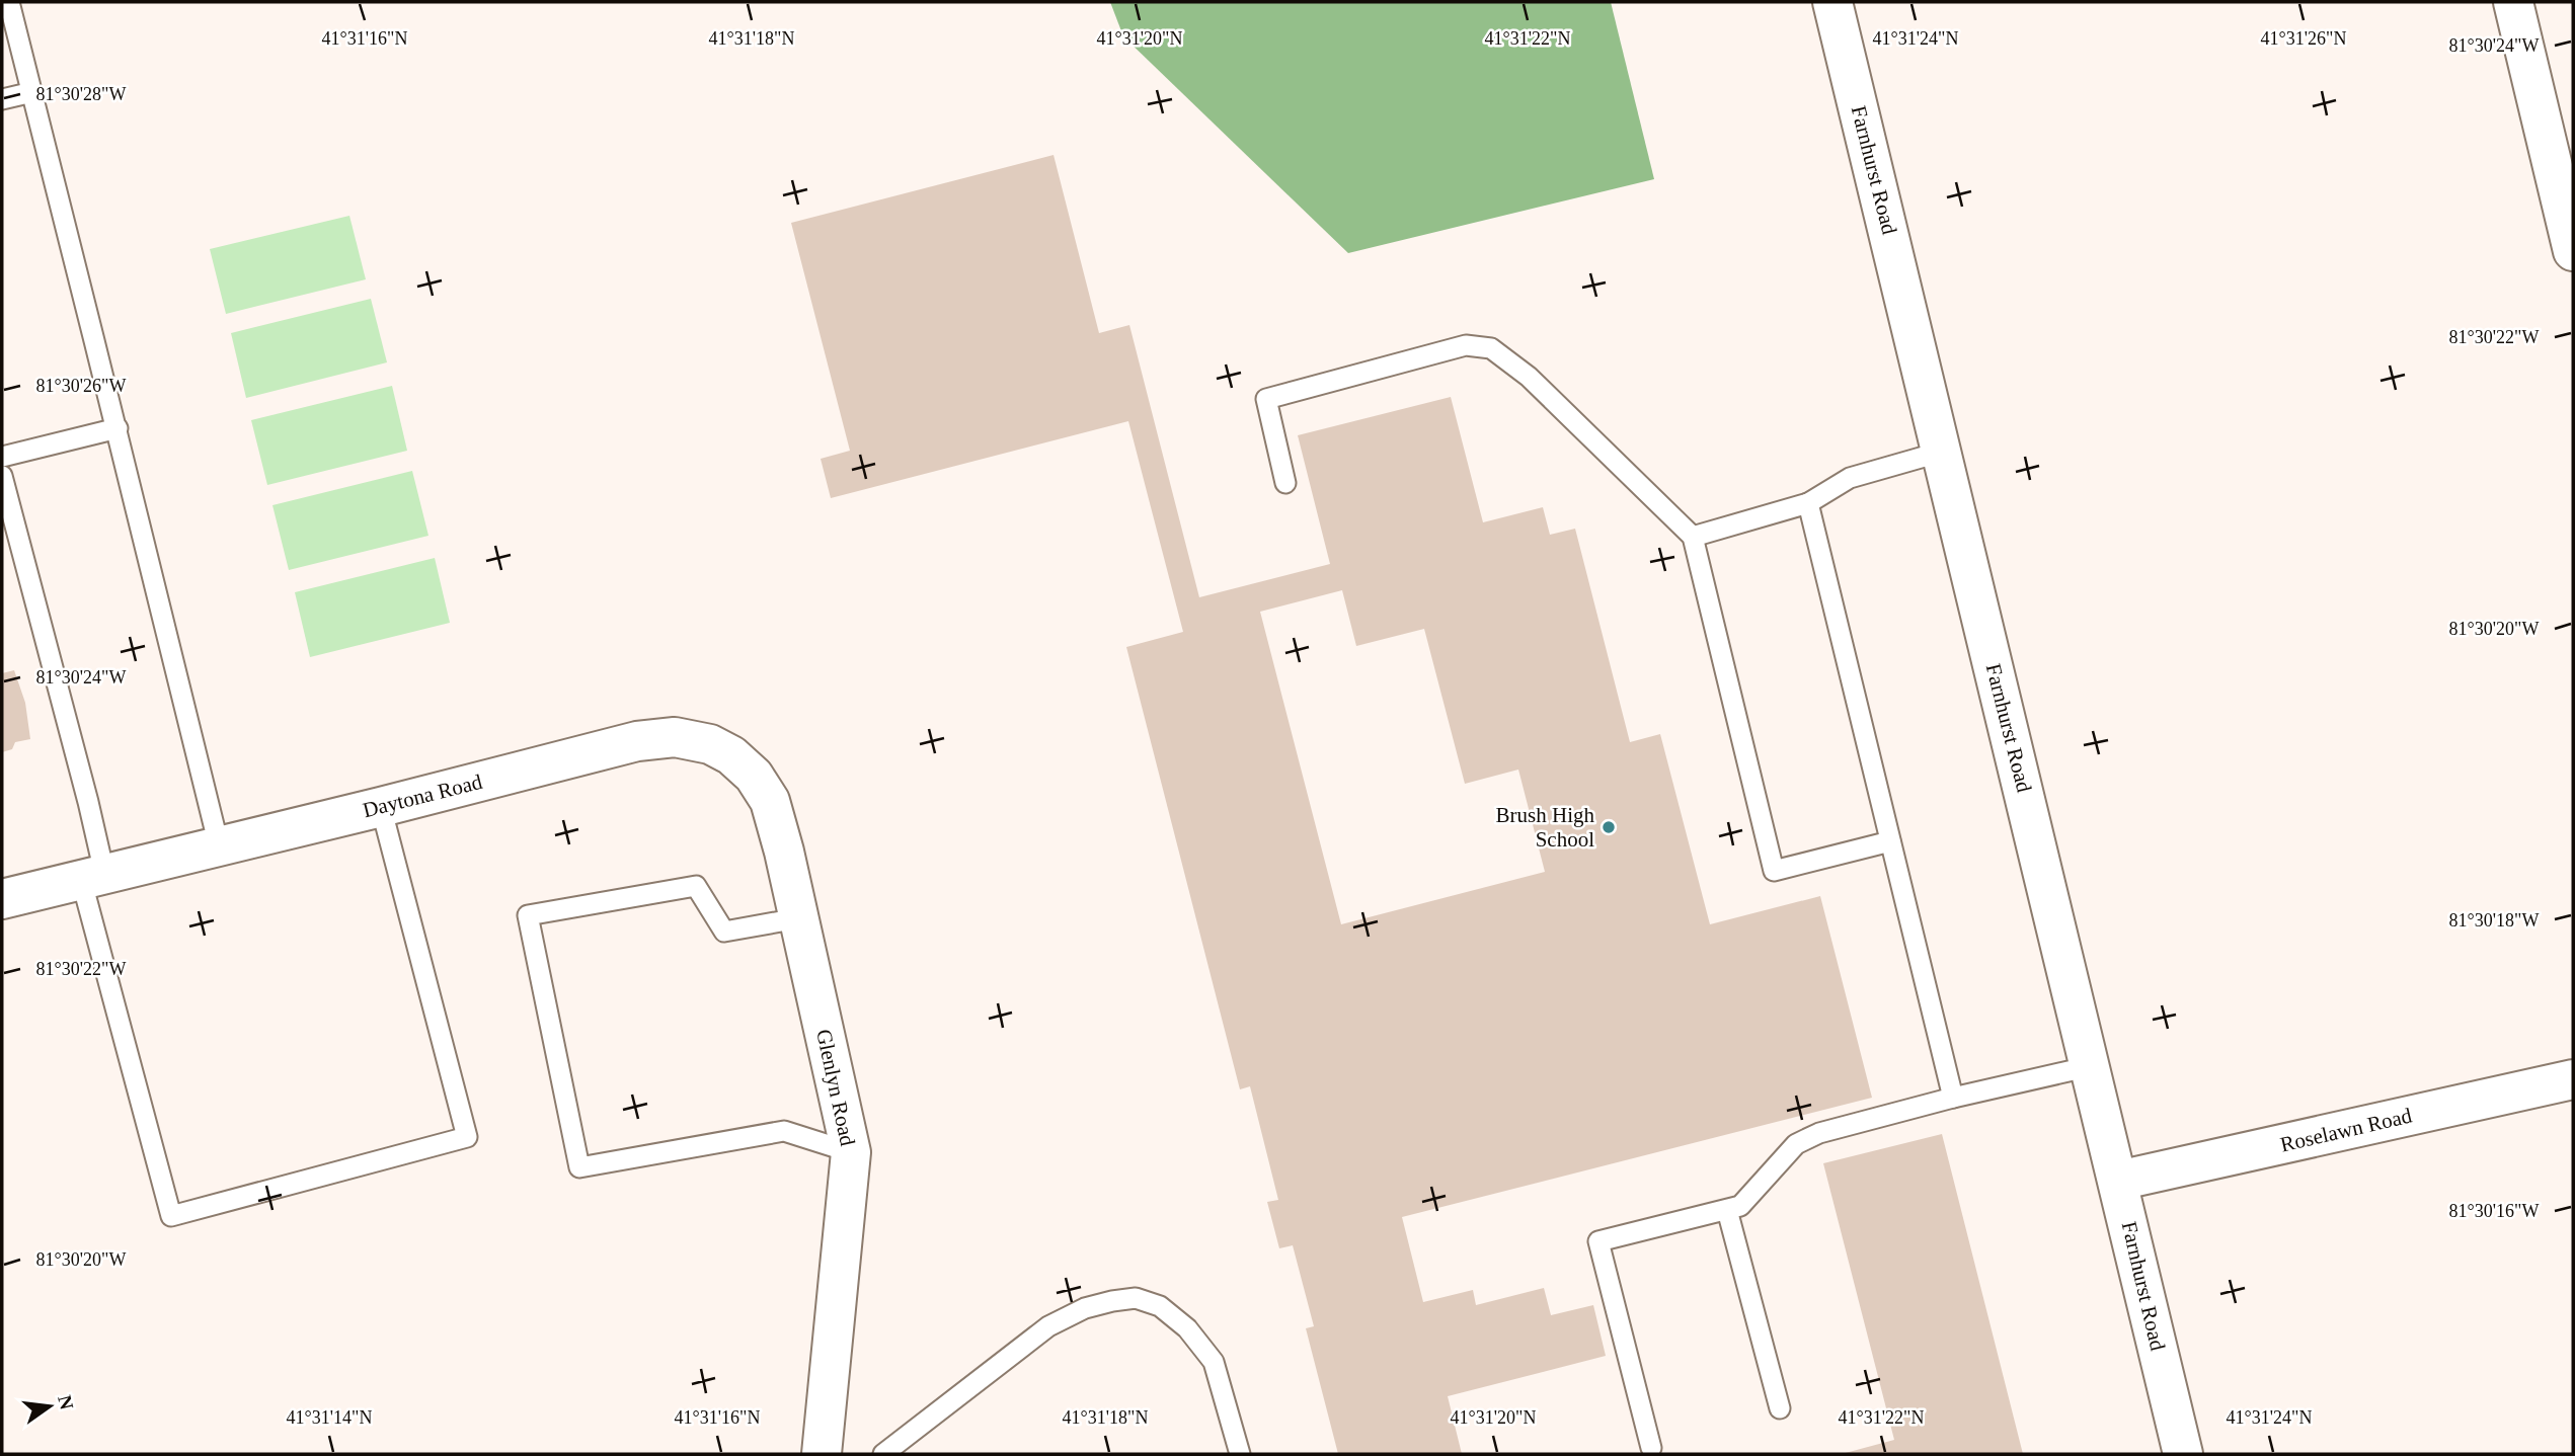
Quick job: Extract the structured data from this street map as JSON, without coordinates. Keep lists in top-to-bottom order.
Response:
{
  "streets": {
    "street": [
      "Farnhurst Road",
      "Daytona Road",
      "Glenlyn Road",
      "Roselawn Road"
    ]
  },
  "crossings": [
    ["Farnhurst Road", "Roselawn Road"],
    ["Daytona Road", "Glenlyn Road"]
  ],
  "places": ["Brush High School"],
  "north": "right",
  "coordinates": [
    "41°31'16\"N",
    "41°31'18\"N",
    "41°31'20\"N",
    "41°31'22\"N",
    "41°31'24\"N",
    "41°31'26\"N",
    "81°30'24\"W",
    "81°30'28\"W",
    "81°30'22\"W",
    "81°30'26\"W",
    "81°30'20\"W",
    "81°30'18\"W",
    "81°30'16\"W",
    "41°31'14\"N"
  ]
}
